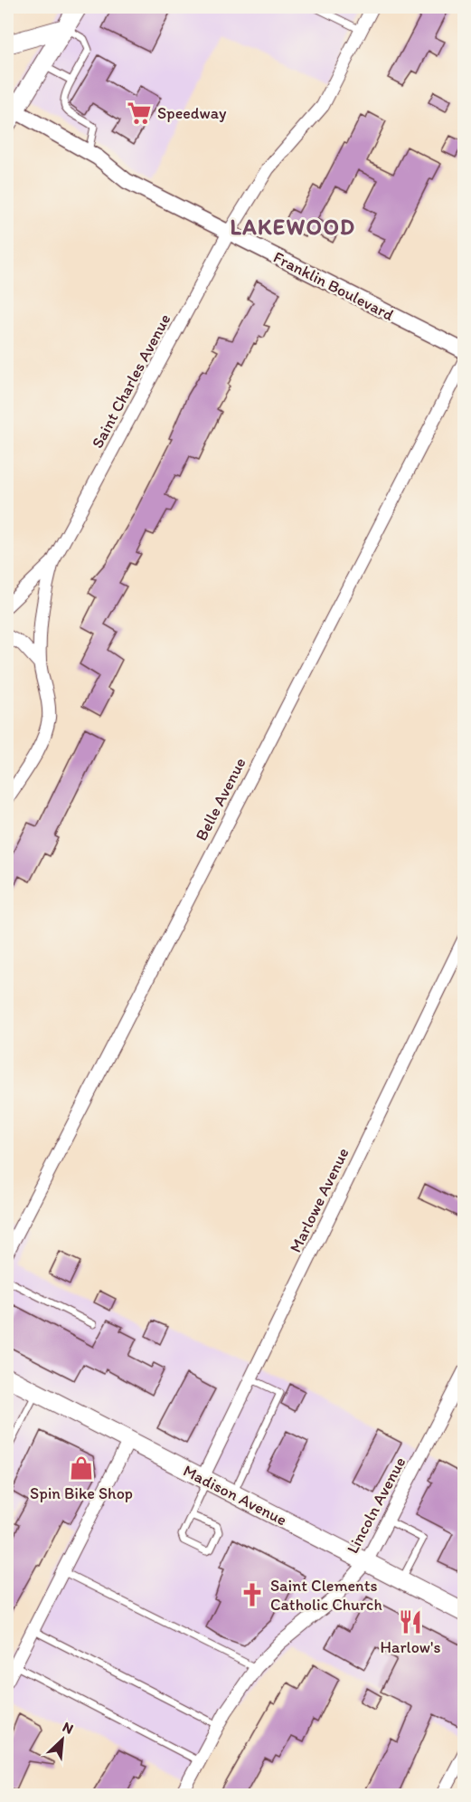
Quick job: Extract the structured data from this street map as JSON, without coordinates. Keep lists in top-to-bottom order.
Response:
{
  "streets": {
    "main road": ["Madison Avenue"],
    "street": [
      "Franklin Boulevard",
      "Saint Charles Avenue",
      "Belle Avenue",
      "Marlowe Avenue",
      "Lincoln Avenue"
    ]
  },
  "crossings": [
    ["Franklin Boulevard", "Saint Charles Avenue"],
    ["Marlowe Avenue", "Madison Avenue"],
    ["Madison Avenue", "Lincoln Avenue"]
  ],
  "districts": ["LAKEWOOD"],
  "places": {
    "supermarket": ["Speedway"],
    "shop": ["Spin Bike Shop"],
    "church": ["Saint Clements Catholic Church"],
    "restaurant": ["Harlow's"]
  },
  "north": "top right"
}
